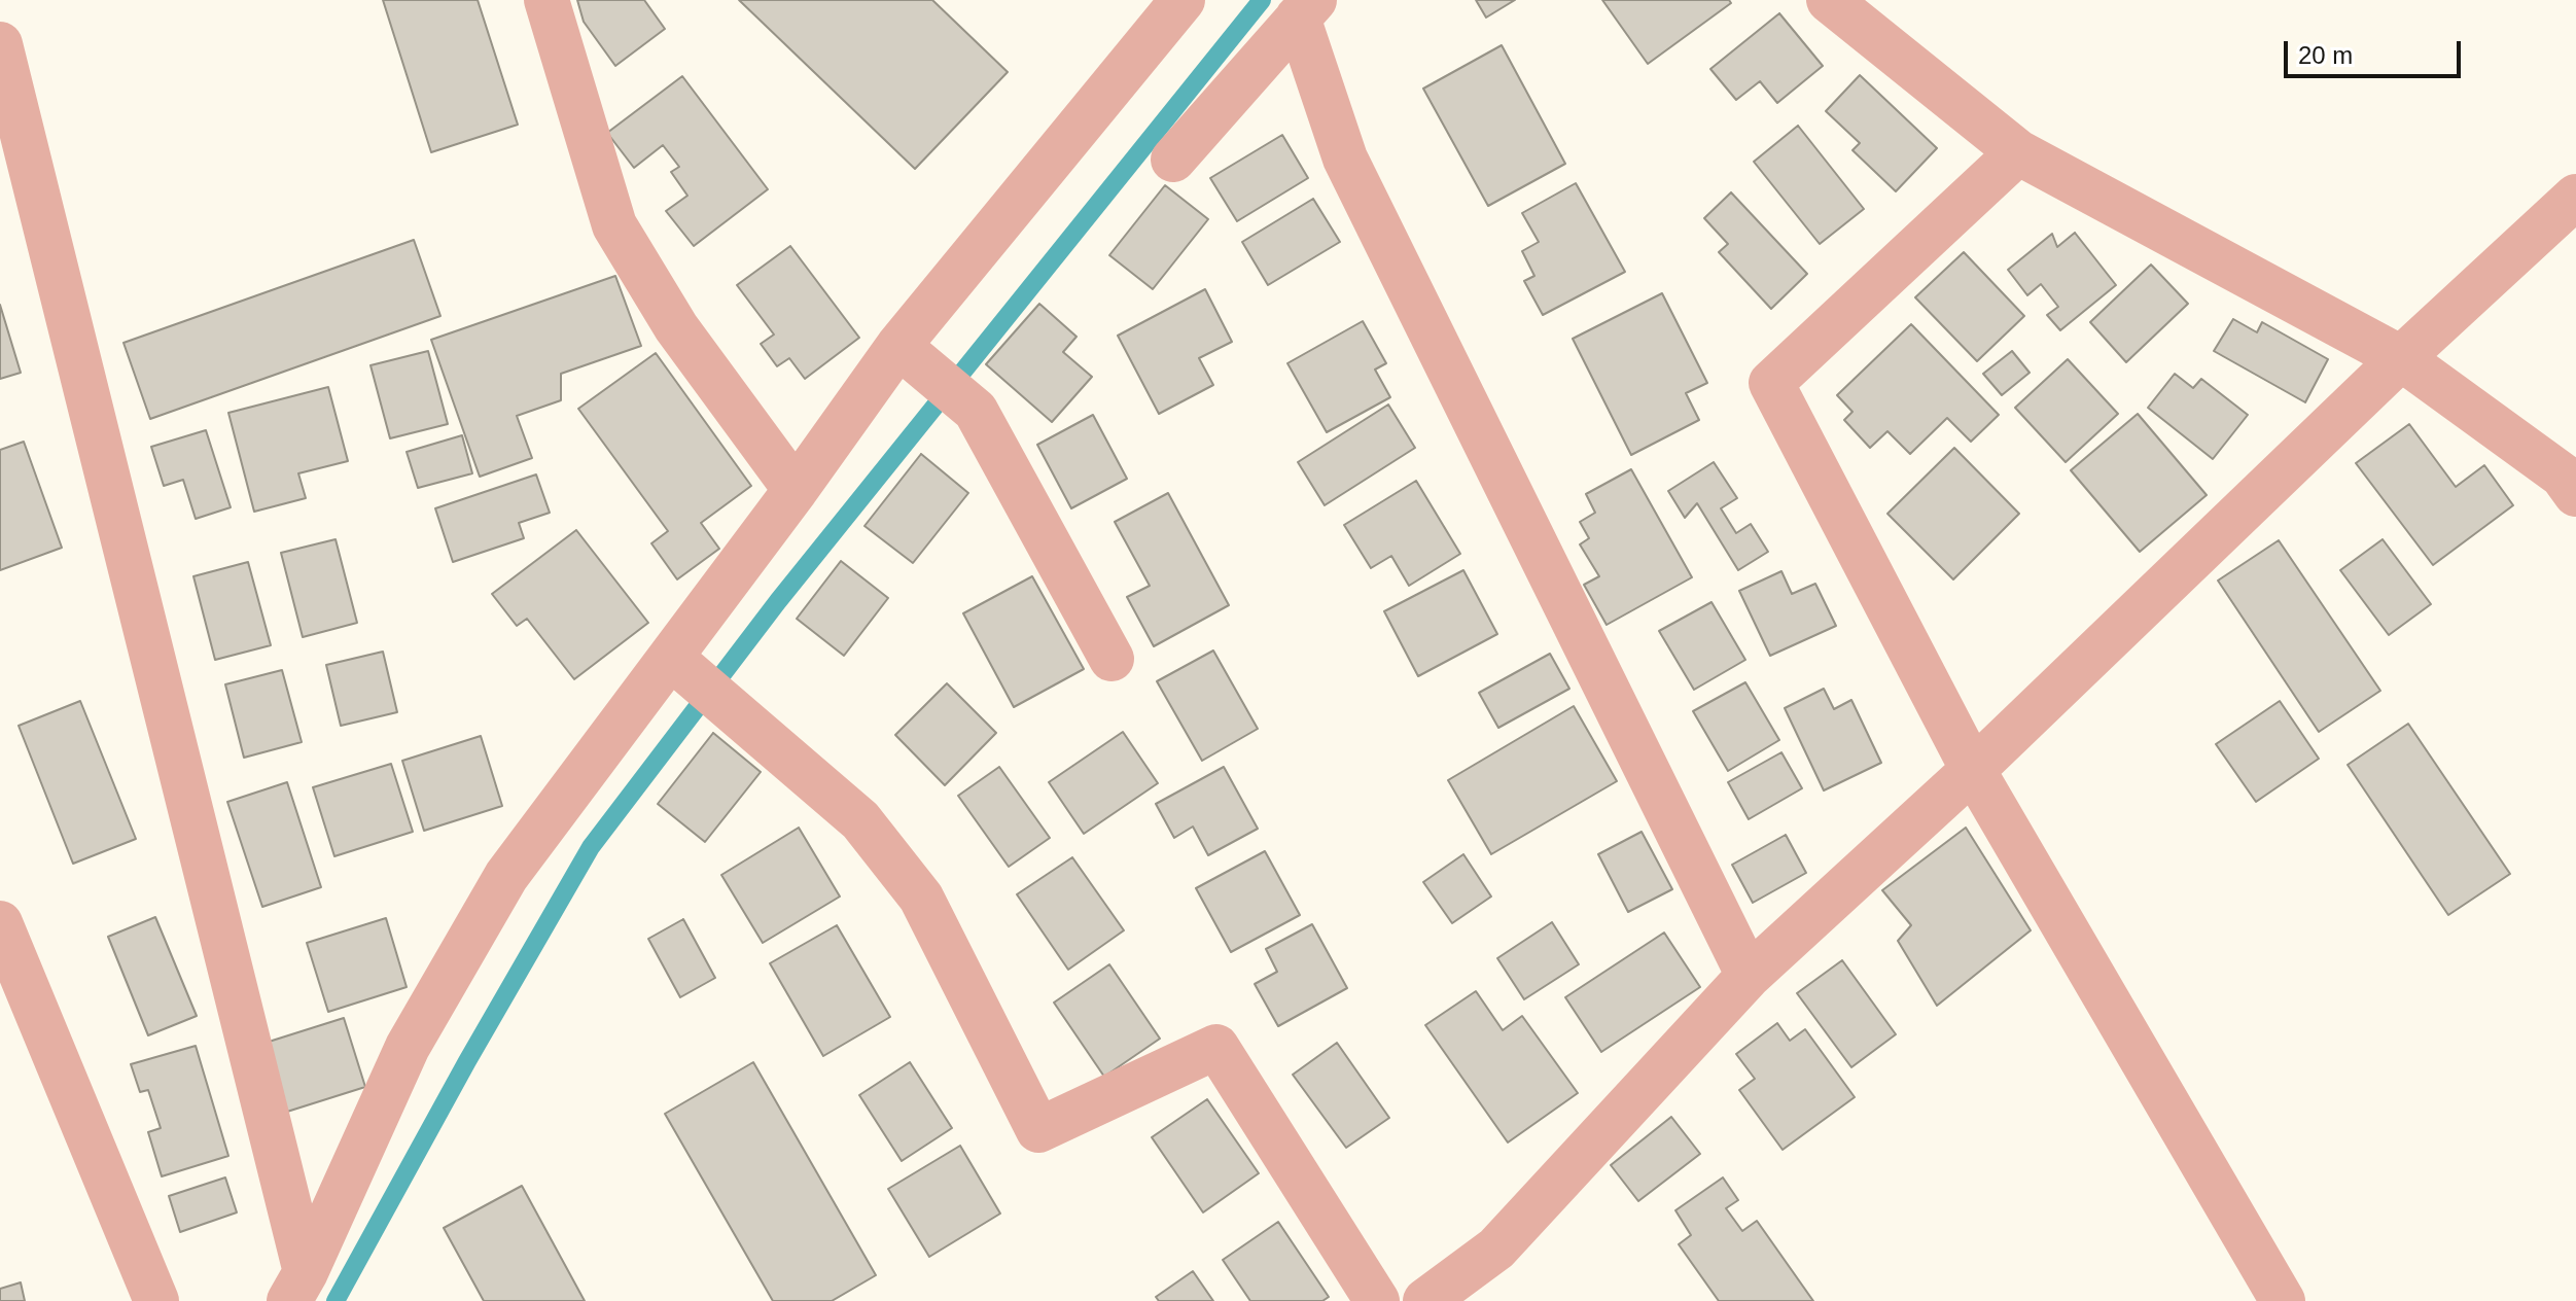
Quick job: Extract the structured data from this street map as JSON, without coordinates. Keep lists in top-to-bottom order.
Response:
{
  "scale_bar": "20 m"
}
